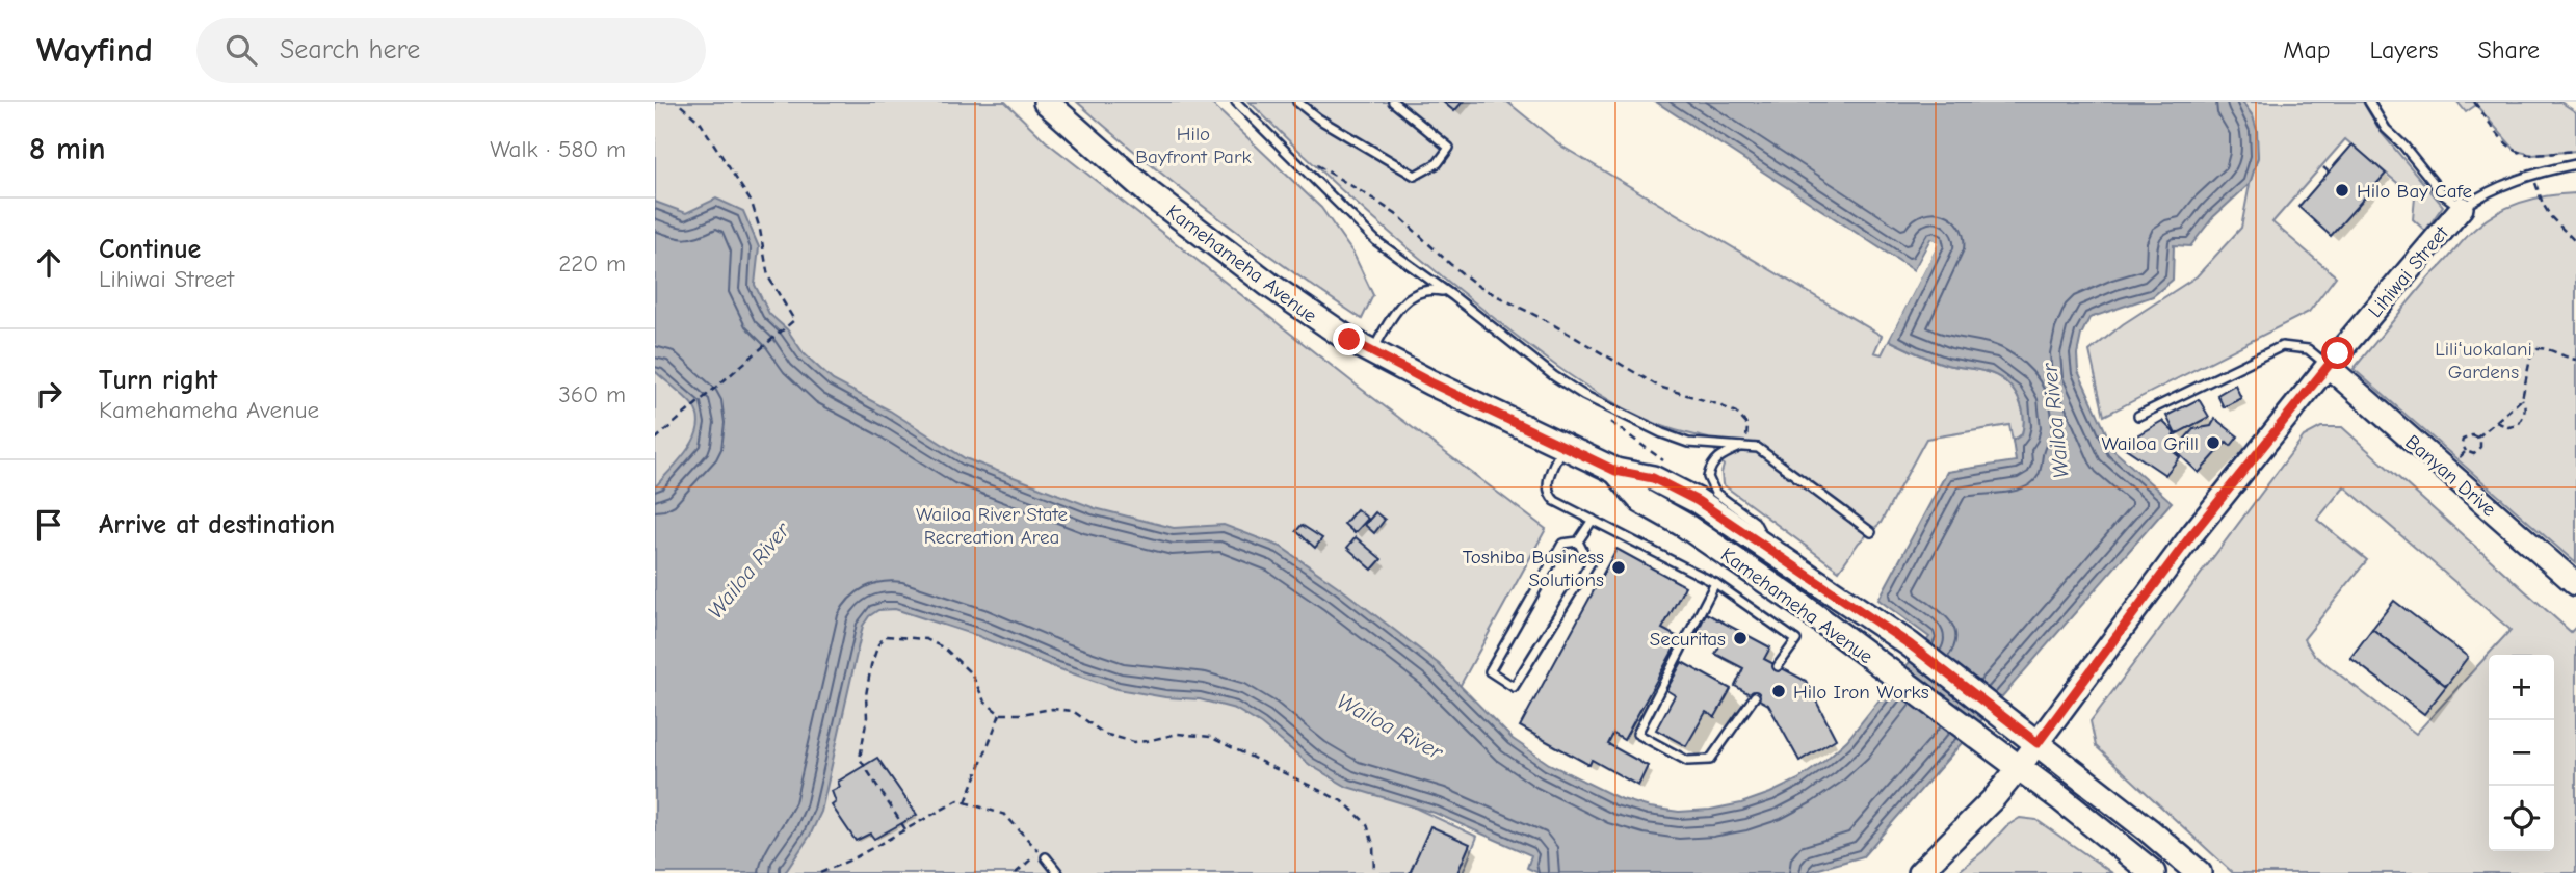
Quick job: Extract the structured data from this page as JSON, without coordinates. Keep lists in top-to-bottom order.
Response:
{
  "streets": {
    "main road": ["Kamehameha Avenue"],
    "street": ["Lihiwai Street", "Banyan Drive"]
  },
  "crossings": [
    ["Kamehameha Avenue", "Lihiwai Street"],
    ["Lihiwai Street", "Banyan Drive"]
  ],
  "water": ["Wailoa River"],
  "parks": ["Hilo Bayfront Park", "Liliʻuokalani Gardens", "Wailoa River State Recreation Area"],
  "places": [
    "Hilo Bay Cafe",
    "Wailoa Grill",
    "Toshiba Business Solutions",
    "Securitas",
    "Hilo Iron Works"
  ],
  "page": {
    "header": "Wayfind",
    "search": "Search here",
    "nav": ["Map", "Layers", "Share"],
    "heading": ["8 min", "Walk · 580 m"],
    "list": [
      ["Continue", "Lihiwai Street", "220 m"],
      ["Turn right", "Kamehameha Avenue", "360 m"],
      "Arrive at destination"
    ],
    "map_buttons": ["+", "−"]
  }
}
